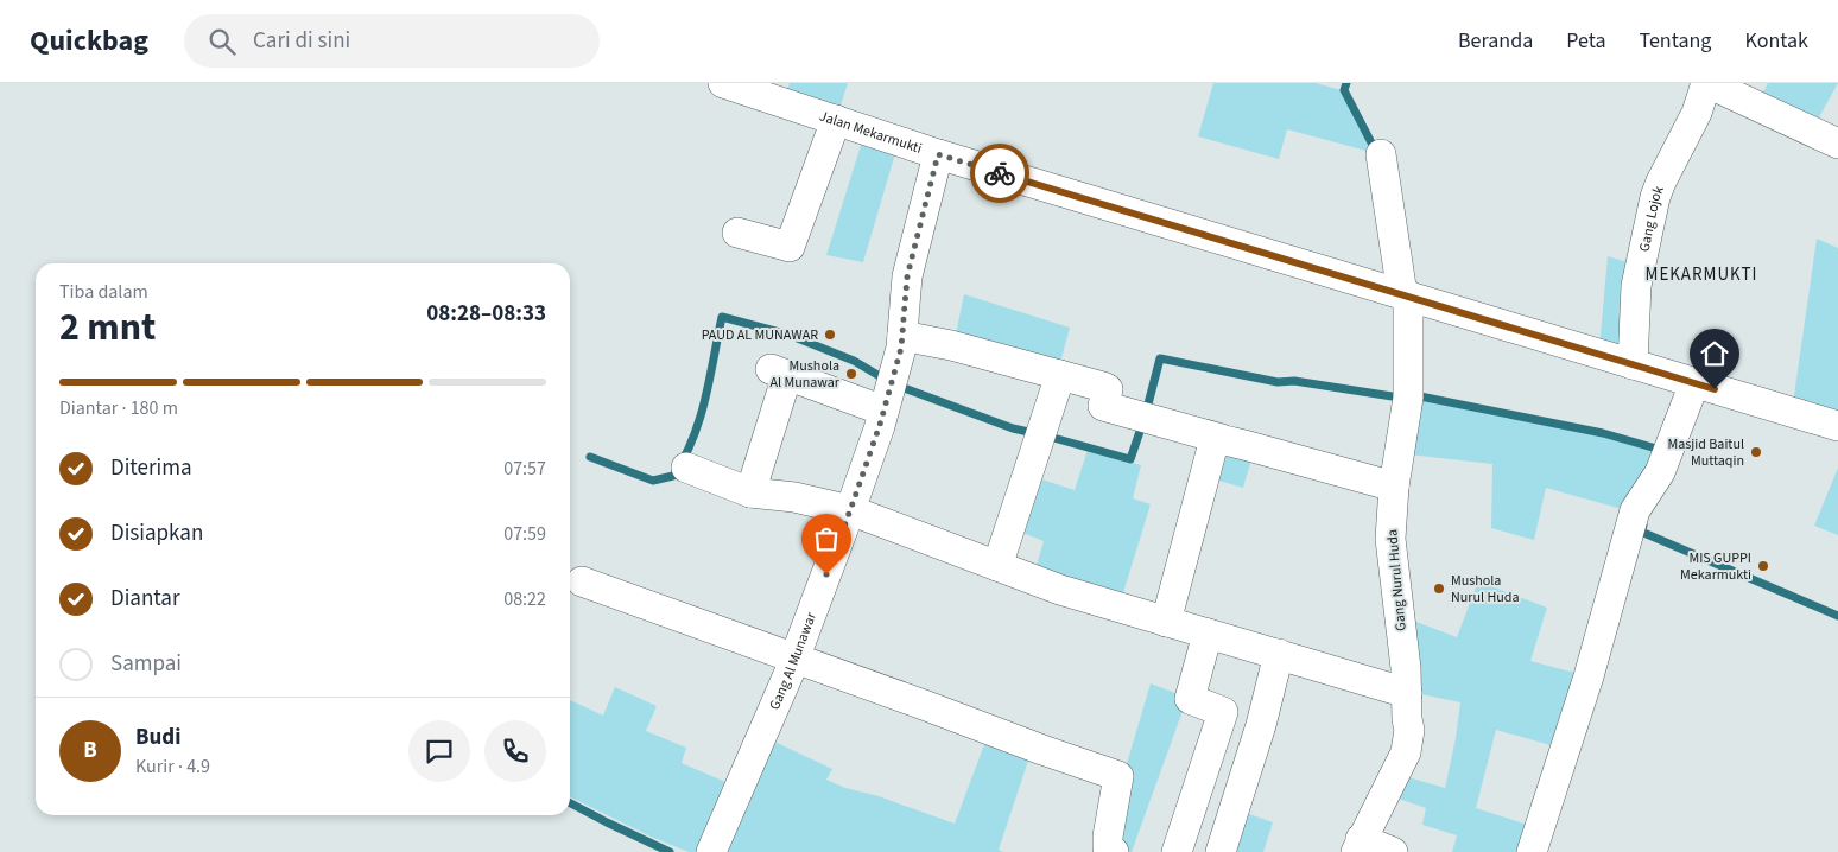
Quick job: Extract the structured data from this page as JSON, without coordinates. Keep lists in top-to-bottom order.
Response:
{
  "streets": {
    "street": [
      "Jalan Mekarmukti",
      "Gang Lojok",
      "Gang Nurul Huda",
      "Gang Al Munawar"
    ]
  },
  "crossings": [
    ["Jalan Mekarmukti", "Gang Lojok"],
    ["Jalan Mekarmukti", "Gang Nurul Huda"],
    ["Jalan Mekarmukti", "Gang Al Munawar"]
  ],
  "districts": ["MEKARMUKTI"],
  "places": [
    "PAUD AL MUNAWAR",
    "Mushola Al Munawar",
    "Masjid Baitul Muttaqin",
    "MIS GUPPI Mekarmukti",
    "Mushola Nurul Huda"
  ],
  "page": {
    "header": "Quickbag",
    "search": "Cari di sini",
    "nav": [
      "Beranda",
      "Peta",
      "Tentang",
      "Kontak"
    ],
    "heading": ["2 mnt", "Tiba dalam", "08:28–08:33"],
    "panel": ["Budi", "Kurir · 4.9"],
    "bar": "Diantar · 180 m",
    "list": [
      ["Diterima", "07:57"],
      ["Disiapkan", "07:59"],
      ["Diantar", "08:22"],
      "Sampai"
    ],
    "round": "B"
  }
}
